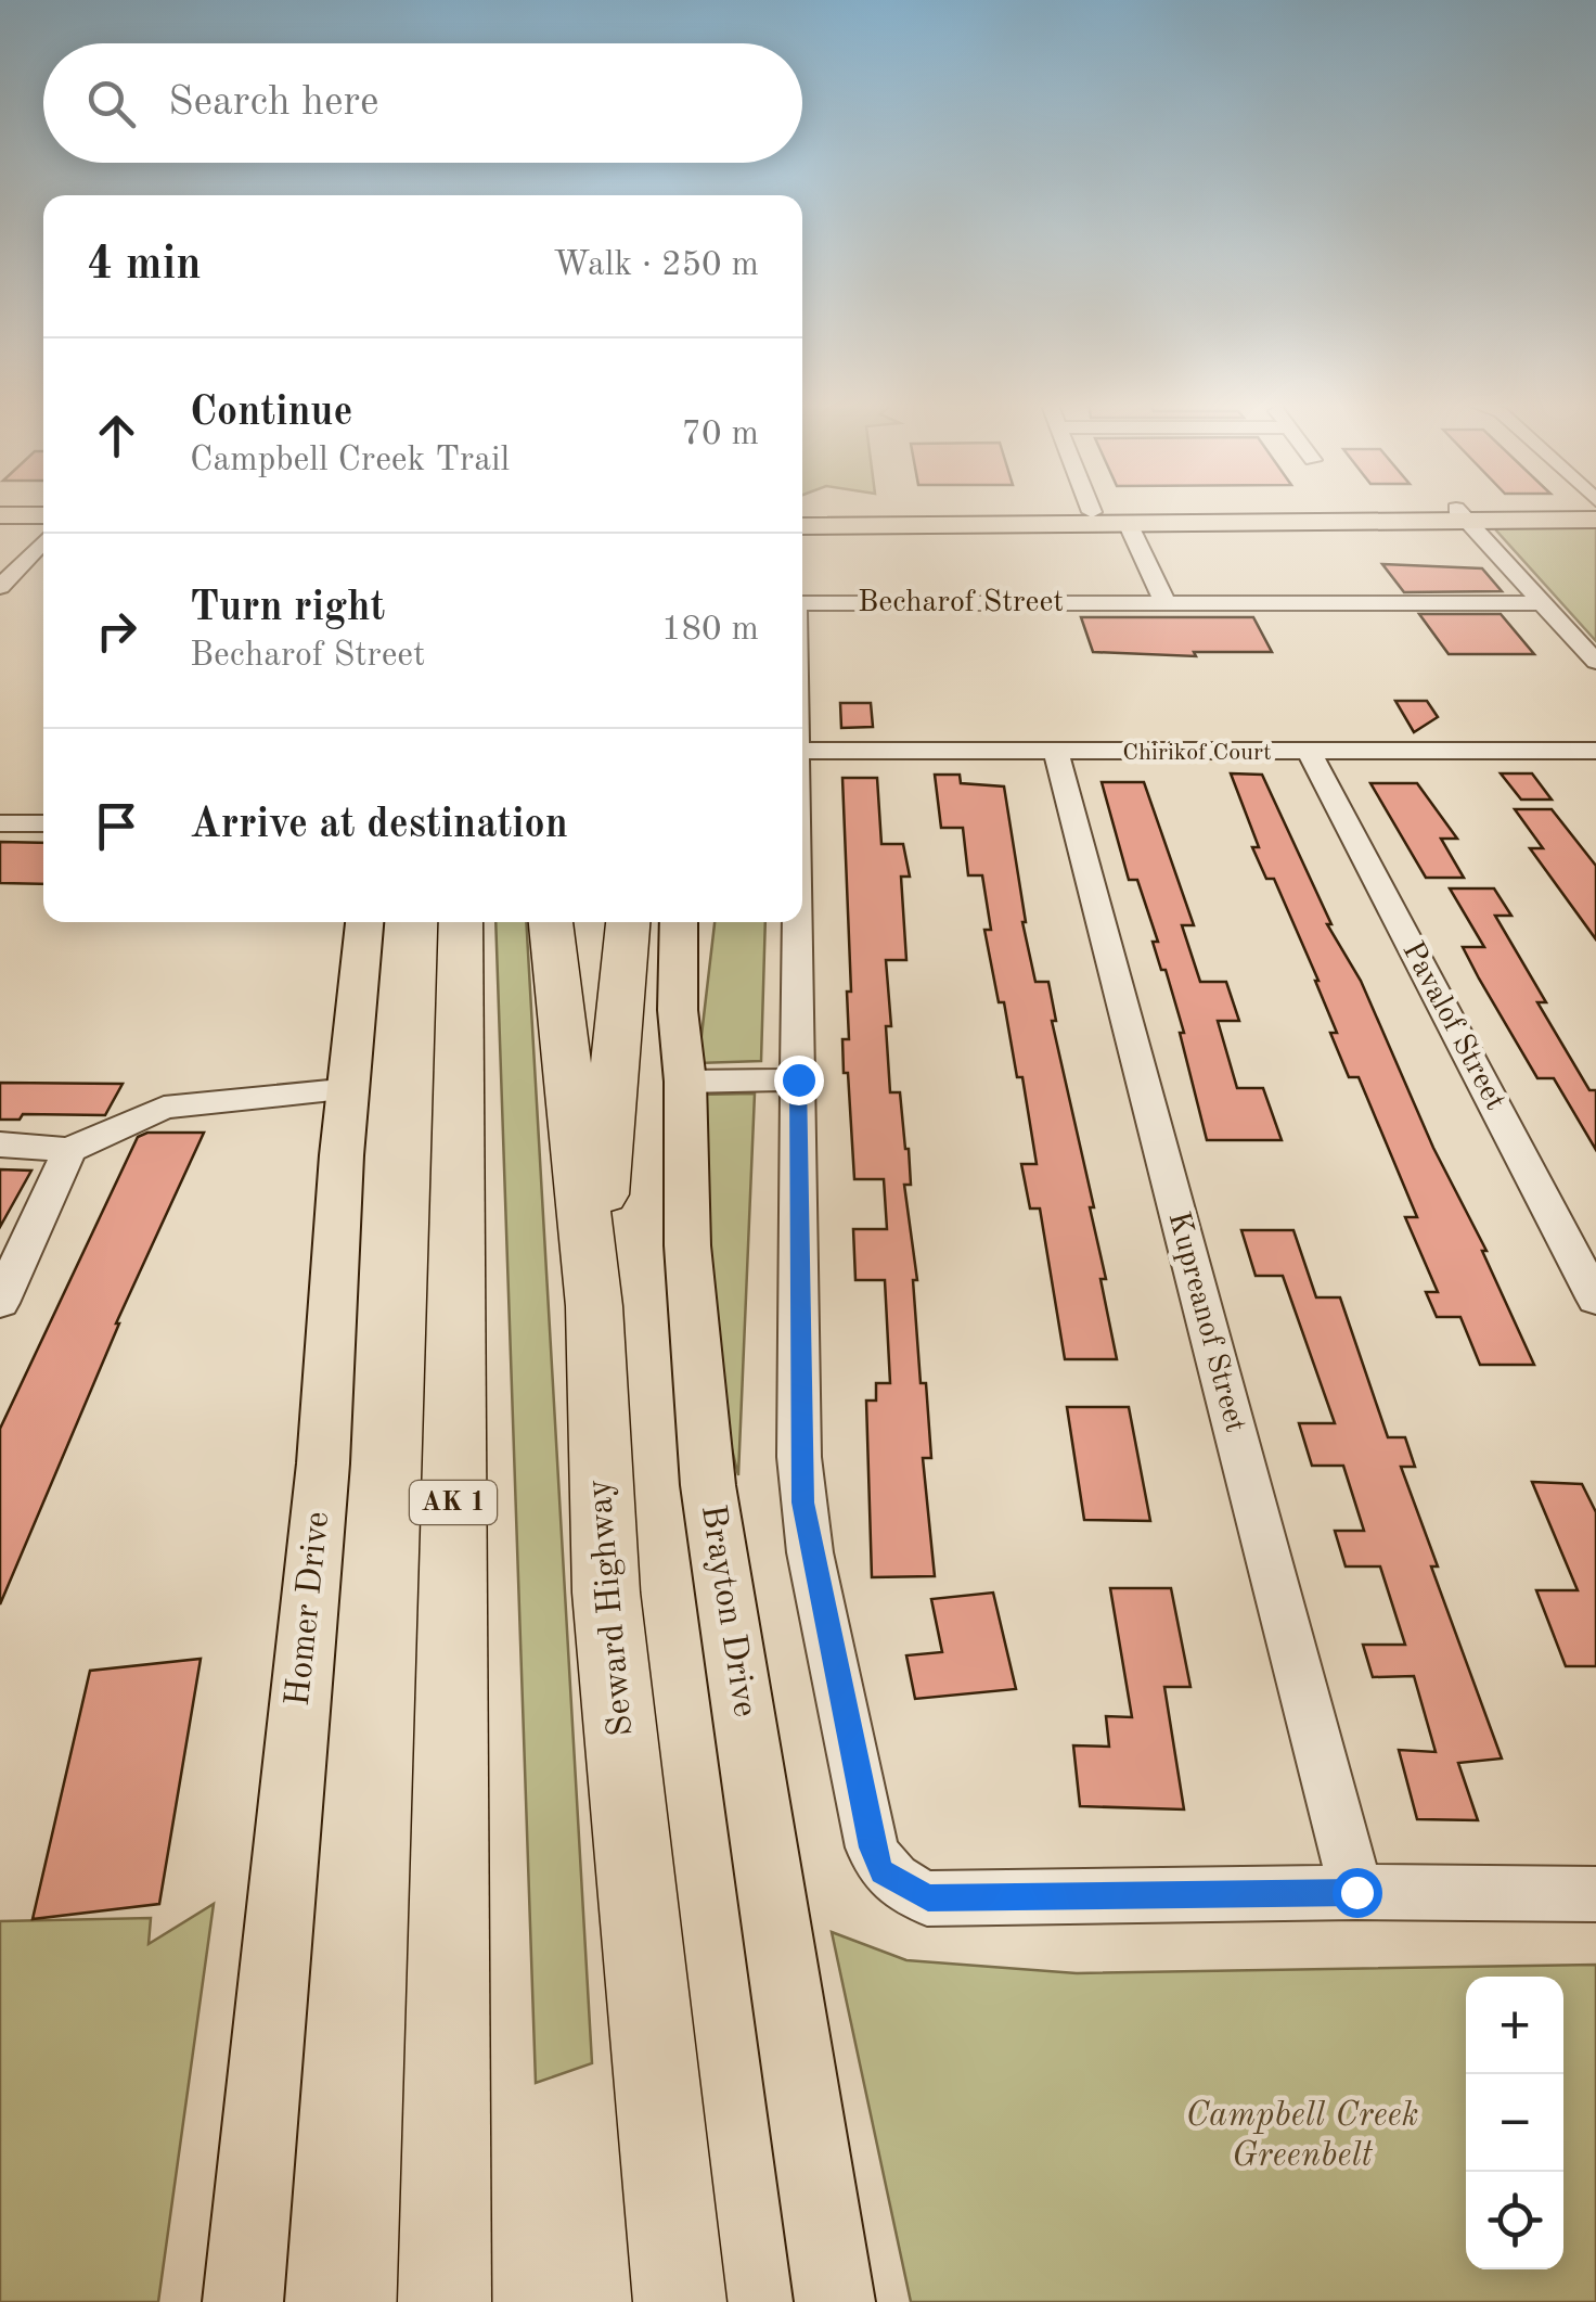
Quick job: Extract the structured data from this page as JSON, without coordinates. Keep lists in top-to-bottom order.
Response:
{
  "streets": {
    "highway": ["AK 1", "Seward Highway"],
    "main road": ["Homer Drive", "Brayton Drive"],
    "street": [
      "Becharof Street",
      "Chirikof Court",
      "Pavalof Street",
      "Kupreanof Street"
    ]
  },
  "crossings": [
    ["Becharof Street", "Kupreanof Street"],
    ["Chirikof Court", "Pavalof Street"],
    ["Chirikof Court", "Kupreanof Street"]
  ],
  "parks": ["Campbell Creek Greenbelt"],
  "page": {
    "search": "Search here",
    "heading": ["4 min", "Walk · 250 m"],
    "list": [
      ["Continue", "Campbell Creek Trail", "70 m"],
      ["Turn right", "Becharof Street", "180 m"],
      "Arrive at destination"
    ],
    "map_buttons": ["+", "−"]
  }
}
